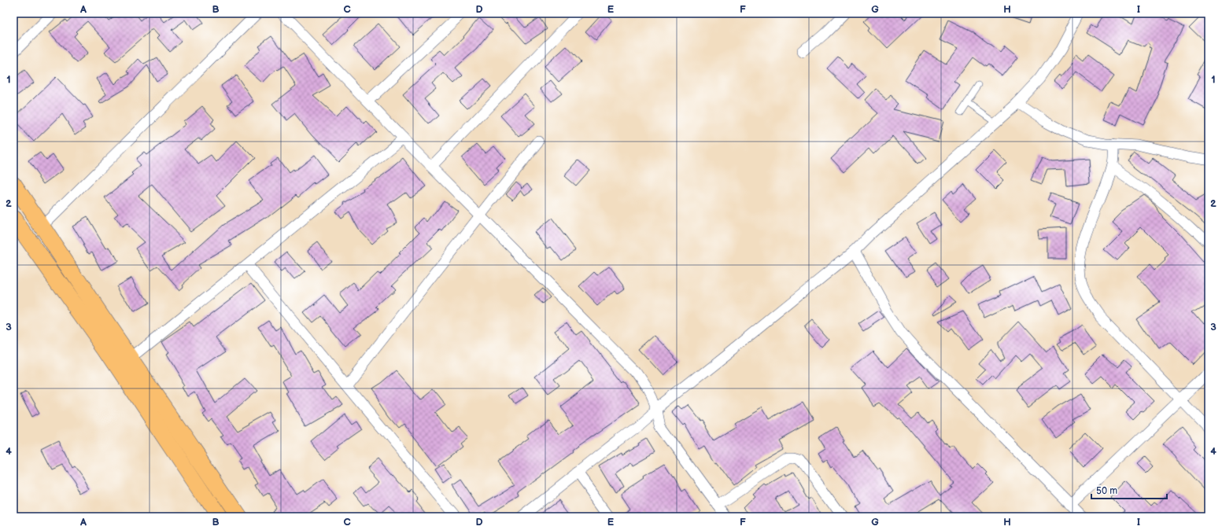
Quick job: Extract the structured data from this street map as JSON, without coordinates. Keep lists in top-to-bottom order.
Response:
{
  "scale_bar": "50 m",
  "grid": {
    "columns": [
      "A",
      "B",
      "C",
      "D",
      "E",
      "F",
      "G",
      "H",
      "I"
    ],
    "rows": [
      "1",
      "2",
      "3",
      "4"
    ]
  }
}
